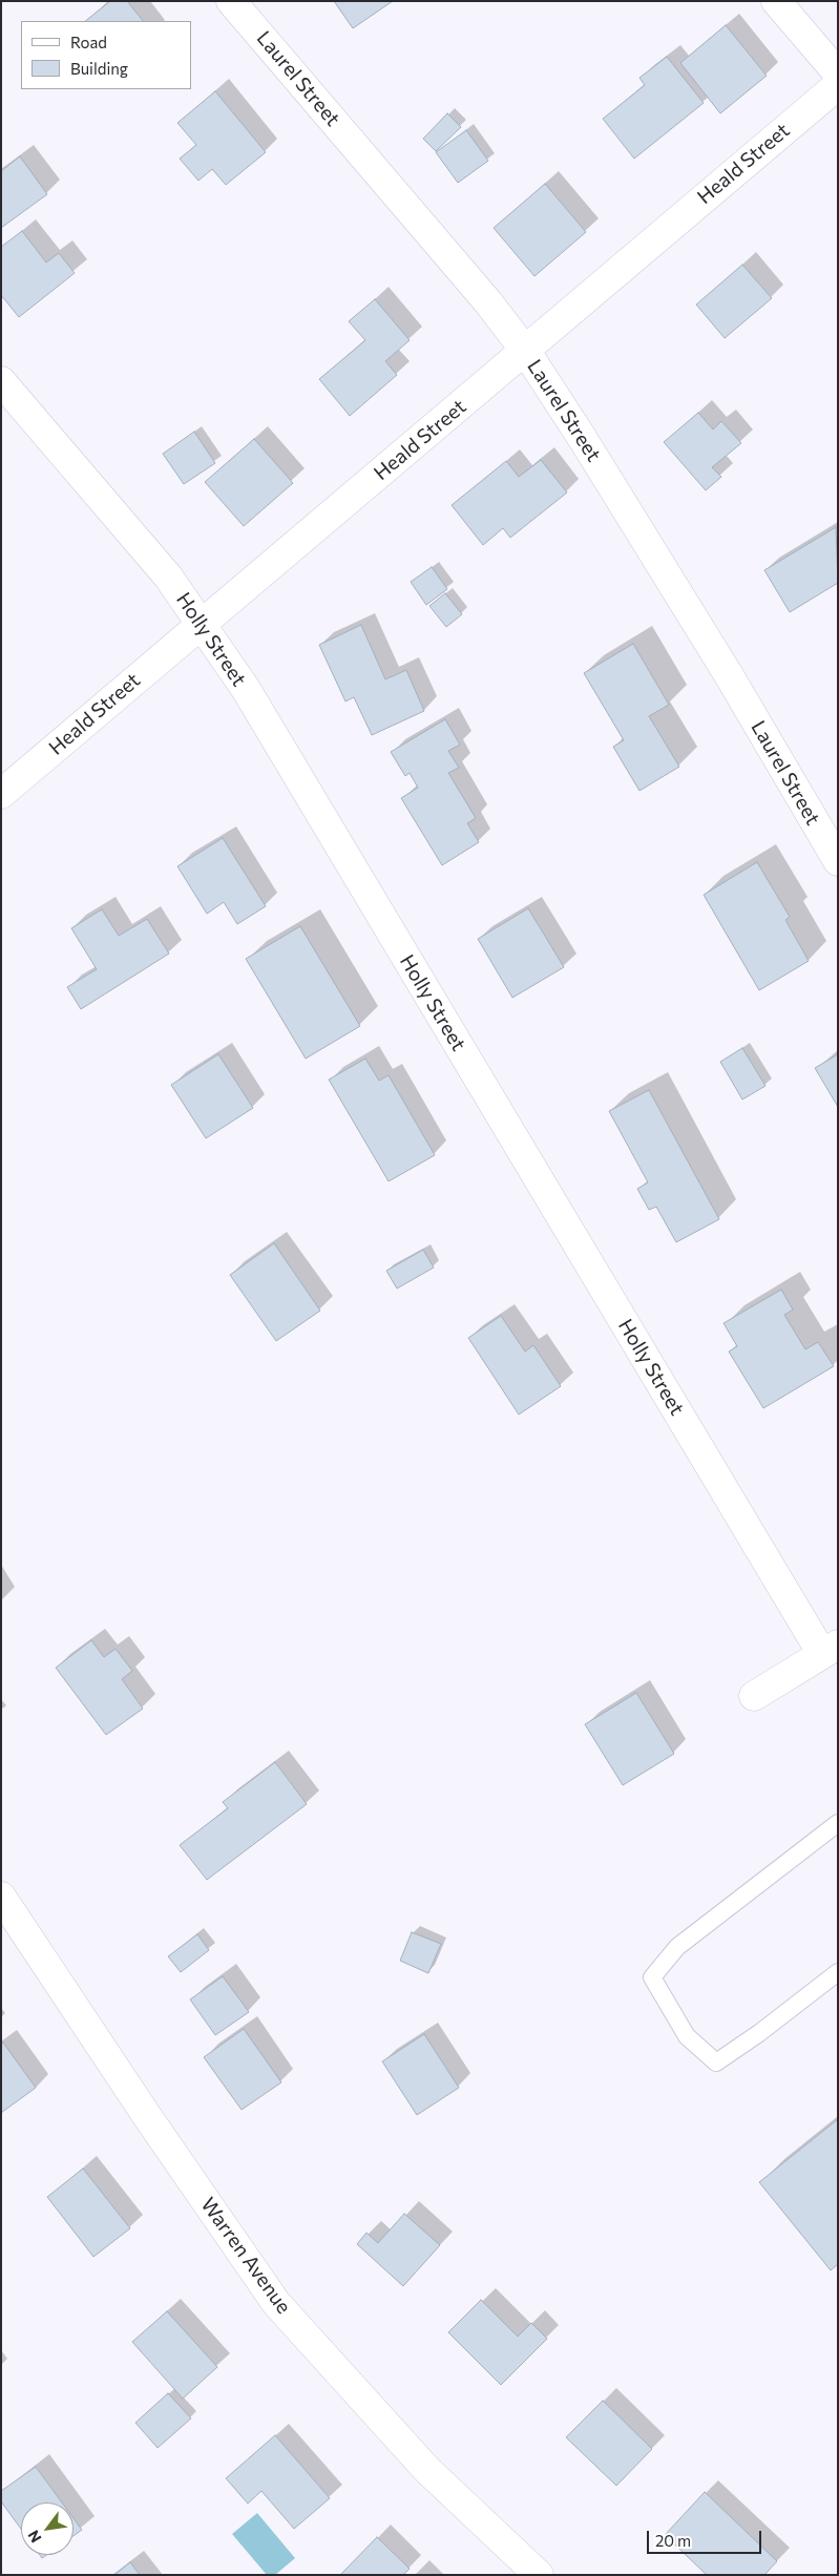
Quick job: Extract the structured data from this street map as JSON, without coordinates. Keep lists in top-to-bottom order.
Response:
{
  "streets": {
    "street": [
      "Laurel Street",
      "Heald Street",
      "Holly Street",
      "Warren Avenue"
    ]
  },
  "crossings": [
    ["Laurel Street", "Heald Street"],
    ["Heald Street", "Holly Street"]
  ],
  "legend": ["Road", "Building"],
  "scale_bar": "20 m",
  "north": "bottom left"
}
